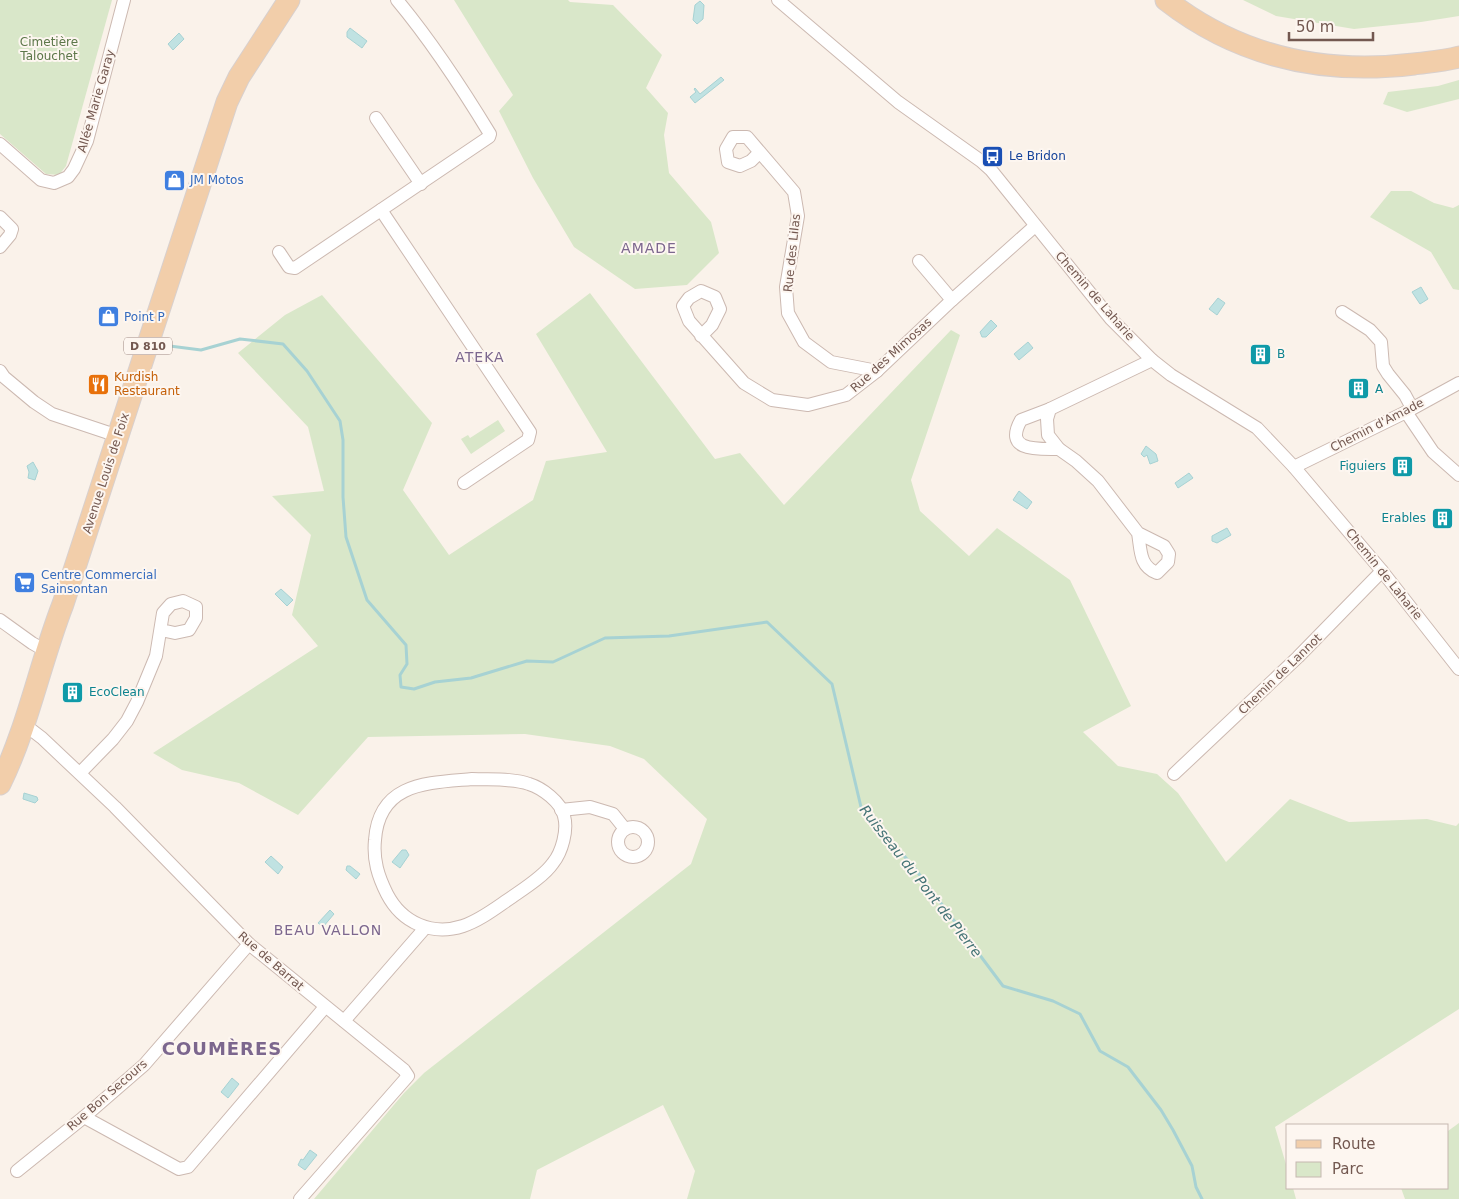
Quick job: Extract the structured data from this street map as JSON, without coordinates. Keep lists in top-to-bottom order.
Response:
{
  "streets": {
    "main road": ["D 810", "Avenue Louis de Foix"],
    "street": [
      "Allée Marie Garay",
      "Rue des Lilas",
      "Chemin de Laharie",
      "Rue des Mimosas",
      "Chemin d'Amade",
      "Chemin de Lannot",
      "Rue de Barrat",
      "Rue Bon Secours"
    ]
  },
  "crossings": [
    ["Rue des Lilas", "Rue des Mimosas"],
    ["Chemin de Laharie", "Rue des Mimosas"],
    ["Chemin de Laharie", "Chemin d'Amade"],
    ["Chemin de Laharie", "Chemin de Lannot"],
    ["Avenue Louis de Foix", "Rue de Barrat"],
    ["Rue de Barrat", "Rue Bon Secours"]
  ],
  "districts": [
    "AMADE",
    "ATEKA",
    "BEAU VALLON",
    "COUMÈRES"
  ],
  "water": ["Ruisseau du Pont de Pierre"],
  "parks": ["Cimetière Talouchet"],
  "places": {
    "bus stop": ["Le Bridon"],
    "shop": ["JM Motos", "Point P"],
    "building": [
      "B",
      "A",
      "Figuiers",
      "Erables",
      "EcoClean"
    ],
    "restaurant": ["Kurdish Restaurant"],
    "supermarket": ["Centre Commercial Sainsontan"]
  },
  "legend": ["Route", "Parc"],
  "scale_bar": "50 m"
}
